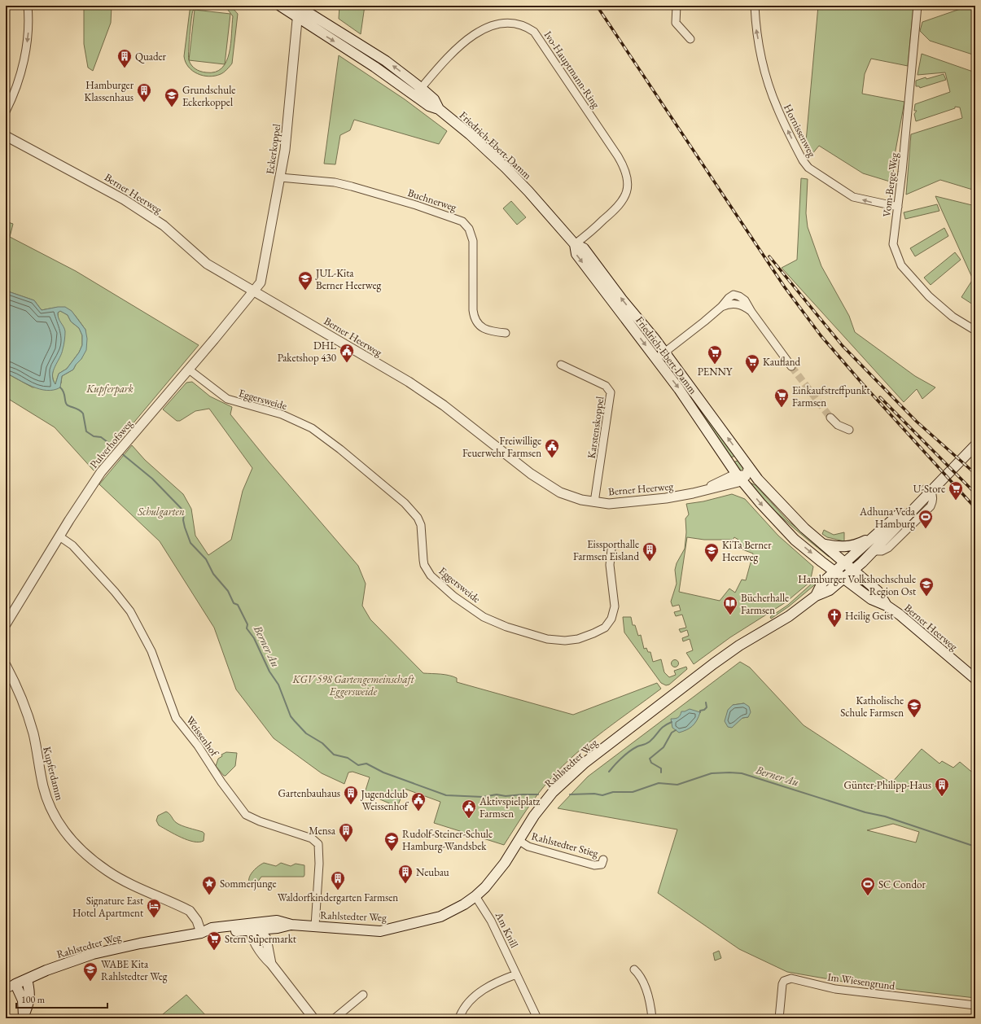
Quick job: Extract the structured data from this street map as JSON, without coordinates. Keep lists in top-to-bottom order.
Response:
{
  "streets": {
    "main road": ["Friedrich-Ebert-Damm", "Berner Heerweg", "Rahlstedter Weg"],
    "street": [
      "Ivo-Hauptmann-Ring",
      "Hornissenweg",
      "Eckerkoppel",
      "Vom-Berge-Weg",
      "Buchnerweg",
      "Eggersweide",
      "Karstenskoppel",
      "Pulverhofsweg",
      "Weissenhof",
      "Kupferdamm",
      "Rahlstedter Stieg",
      "Am Knill",
      "Im Wiesengrund"
    ]
  },
  "crossings": [
    ["Ivo-Hauptmann-Ring", "Friedrich-Ebert-Damm"],
    ["Hornissenweg", "Vom-Berge-Weg"],
    ["Friedrich-Ebert-Damm", "Eckerkoppel"],
    ["Friedrich-Ebert-Damm", "Berner Heerweg"],
    ["Eckerkoppel", "Berner Heerweg"],
    ["Eckerkoppel", "Buchnerweg"],
    ["Eckerkoppel", "Pulverhofsweg"],
    ["Berner Heerweg", "Karstenskoppel"],
    ["Berner Heerweg", "Pulverhofsweg"],
    ["Berner Heerweg", "Rahlstedter Weg"],
    ["Eggersweide", "Pulverhofsweg"],
    ["Pulverhofsweg", "Weissenhof"],
    ["Weissenhof", "Rahlstedter Weg"],
    ["Rahlstedter Weg", "Kupferdamm"],
    ["Rahlstedter Weg", "Rahlstedter Stieg"],
    ["Rahlstedter Weg", "Am Knill"]
  ],
  "one_way": ["Hornissenweg"],
  "water": ["Berner Au"],
  "parks": ["Kupferpark", "Schulgarten", "KGV 598 Gartengemeinschaft Eggersweide"],
  "places": {
    "building": [
      "Quader",
      "Hamburger Klassenhaus",
      "Eissporthalle Farmsen Eisland",
      "Günter-Philipp-Haus",
      "Gartenbauhaus",
      "Mensa",
      "Neubau",
      "Waldorfkindergarten Farmsen"
    ],
    "school or university": [
      "Grundschule Eckerkoppel",
      "JUL-Kita Berner Heerweg",
      "KiTa Berner Heerweg",
      "Hamburger Volkshochschule Region Ost",
      "Katholische Schule Farmsen",
      "Rudolf-Steiner-Schule Hamburg-Wandsbek",
      "WABE Kita Rahlstedter Weg"
    ],
    "public building": [
      "DHL Paketshop 430",
      "Freiwillige Feuerwehr Farmsen",
      "Jugendclub Weissenhof",
      "Aktivspielplatz Farmsen"
    ],
    "supermarket": [
      "PENNY",
      "Kaufland",
      "Einkaufstreffpunkt Farmsen",
      "U-Store",
      "Stern Supermarkt"
    ],
    "sports": ["Adhuna Veda Hamburg", "SC Condor"],
    "library": ["Bücherhalle Farmsen"],
    "church": ["Heilig Geist"],
    "place": ["Sommerjunge"],
    "hotel": ["Signature East Hotel Apartment"]
  },
  "scale_bar": "100 m"
}
